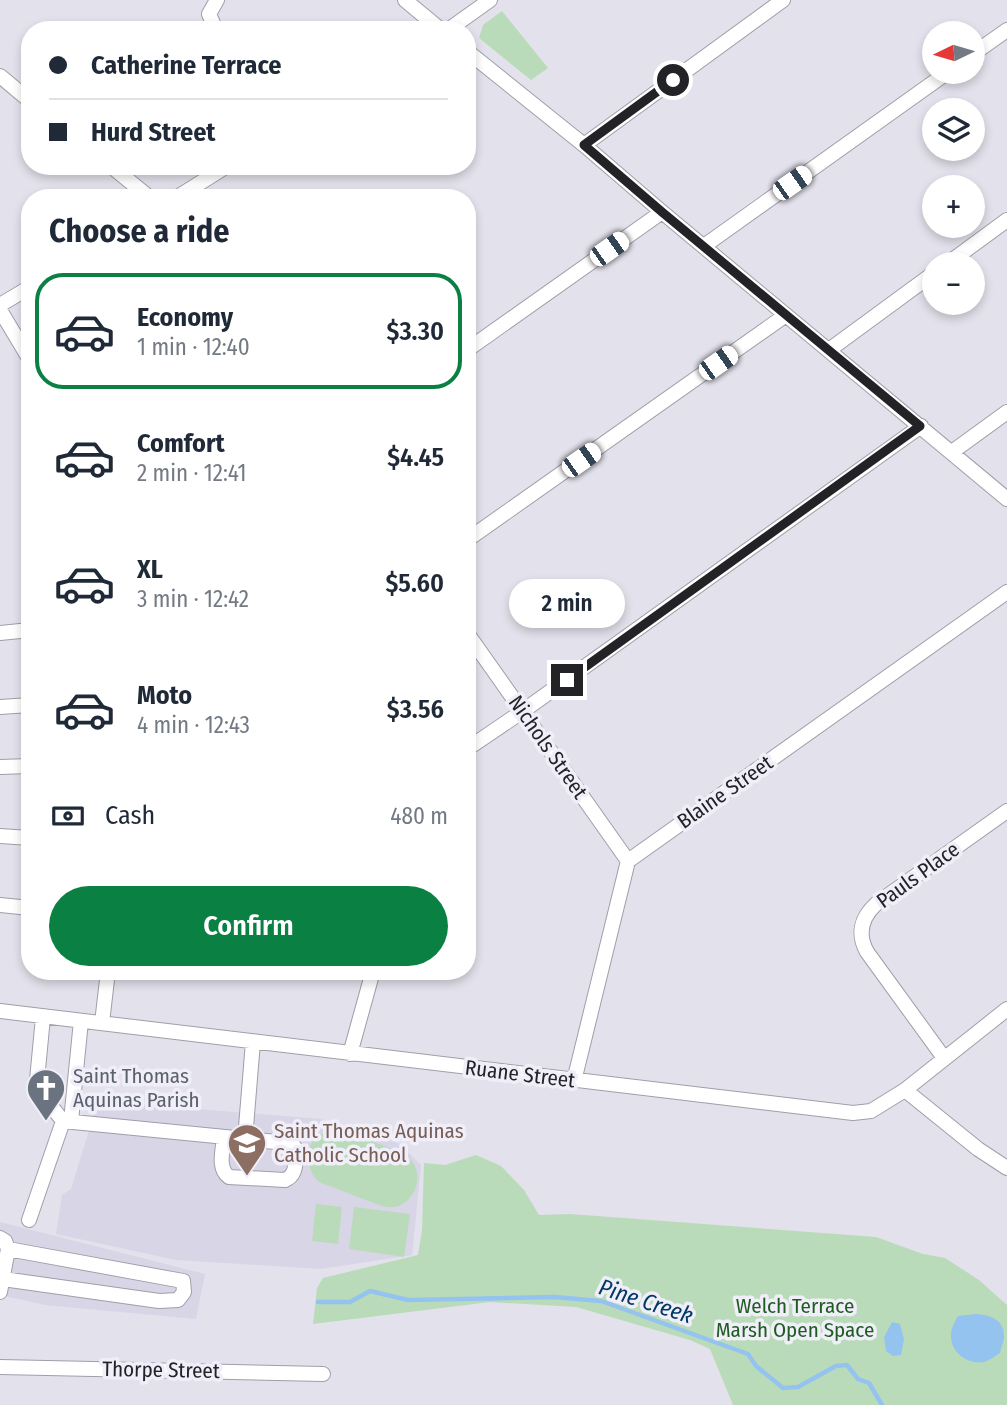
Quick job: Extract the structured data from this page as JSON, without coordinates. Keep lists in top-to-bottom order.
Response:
{
  "streets": {
    "street": [
      "Nichols Street",
      "Blaine Street",
      "Pauls Place",
      "Ruane Street",
      "Thorpe Street"
    ]
  },
  "crossings": [
    ["Nichols Street", "Blaine Street"],
    ["Pauls Place", "Ruane Street"]
  ],
  "water": ["Pine Creek"],
  "parks": ["Welch Terrace Marsh Open Space"],
  "places": {
    "church": ["Saint Thomas Aquinas Parish"],
    "school or university": ["Saint Thomas Aquinas Catholic School"]
  },
  "north": "left",
  "page": {
    "map_buttons": ["+", "−"],
    "banner": ["Catherine Terrace", "Hurd Street"],
    "heading": "Choose a ride",
    "list": [
      {
        "name": "Economy",
        "note": "1 min · 12:40",
        "value": "$3.30"
      },
      {
        "name": "Comfort",
        "note": "2 min · 12:41",
        "value": "$4.45"
      },
      {
        "name": "XL",
        "note": "3 min · 12:42",
        "value": "$5.60"
      },
      {
        "name": "Moto",
        "note": "4 min · 12:43",
        "value": "$3.56"
      }
    ],
    "bubble": "2 min",
    "pay": ["Cash", "480 m"],
    "buttons": "Confirm"
  }
}
